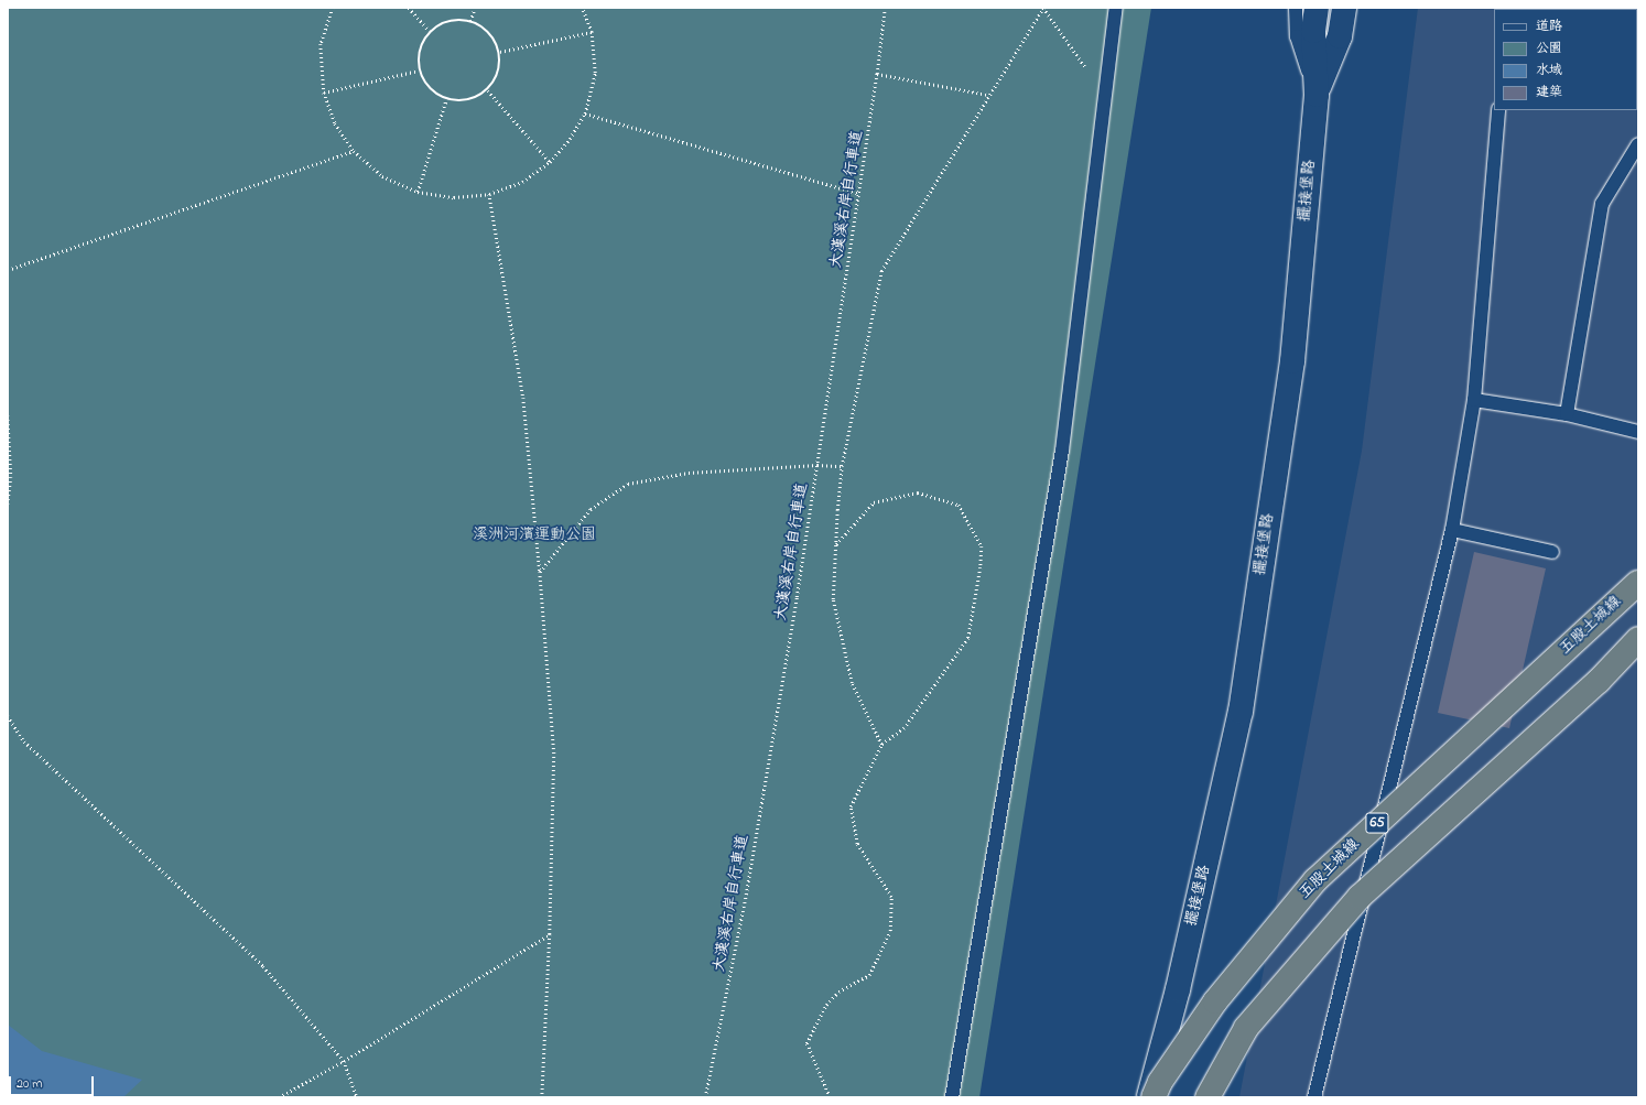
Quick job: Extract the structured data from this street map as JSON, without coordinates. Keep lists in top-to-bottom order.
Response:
{
  "streets": {
    "highway": ["五股土城線", "65"],
    "street": ["擺接堡路"],
    "path": ["大漢溪右岸自行車道"]
  },
  "parks": ["溪洲河濱運動公園"],
  "legend": [
    "道路",
    "公園",
    "水域",
    "建築"
  ],
  "scale_bar": "20 m"
}
